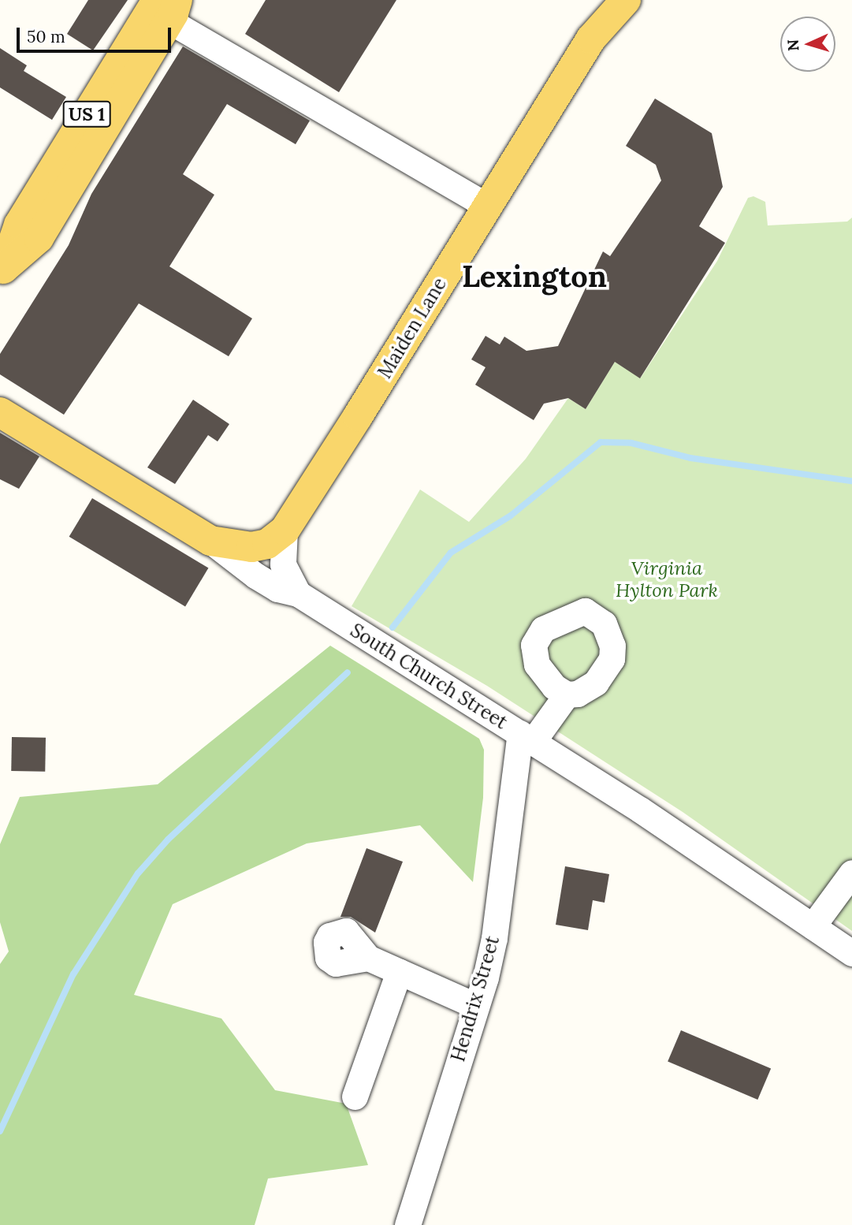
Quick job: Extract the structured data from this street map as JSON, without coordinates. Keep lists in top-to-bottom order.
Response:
{
  "streets": {
    "main road": ["Maiden Lane", "South Church Street"],
    "street": ["Hendrix Street"]
  },
  "crossings": [
    ["Maiden Lane", "South Church Street"],
    ["South Church Street", "Hendrix Street"]
  ],
  "districts": ["Lexington"],
  "parks": ["Virginia Hylton Park"],
  "scale_bar": "50 m",
  "north": "left"
}
